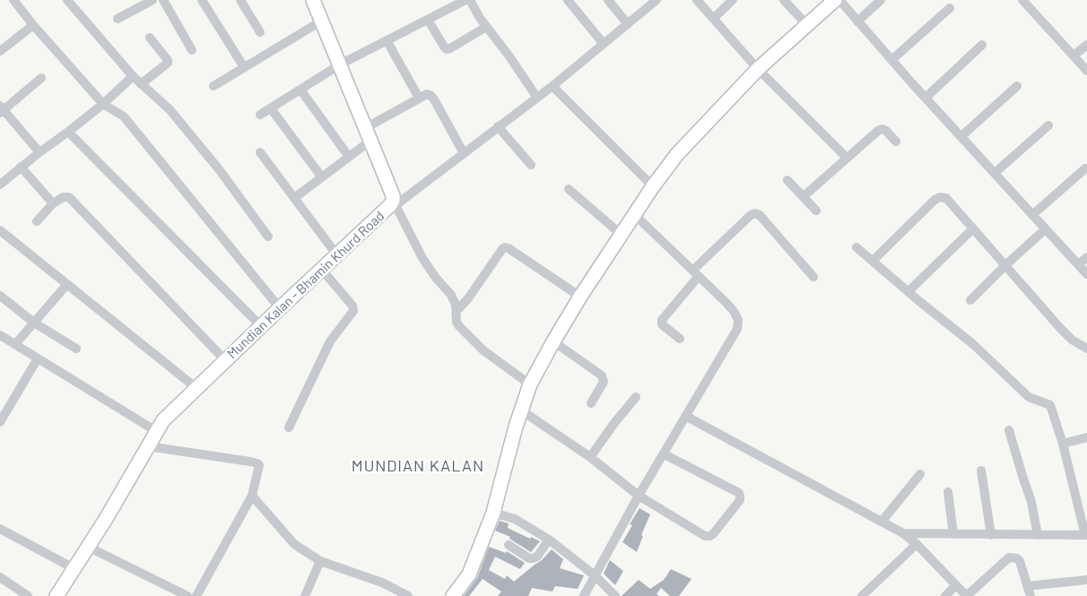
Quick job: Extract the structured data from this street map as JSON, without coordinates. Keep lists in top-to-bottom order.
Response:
{
  "streets": {
    "street": ["Mundian Kalan - Bhamin Khurd Road"]
  },
  "districts": ["MUNDIAN KALAN"]
}
